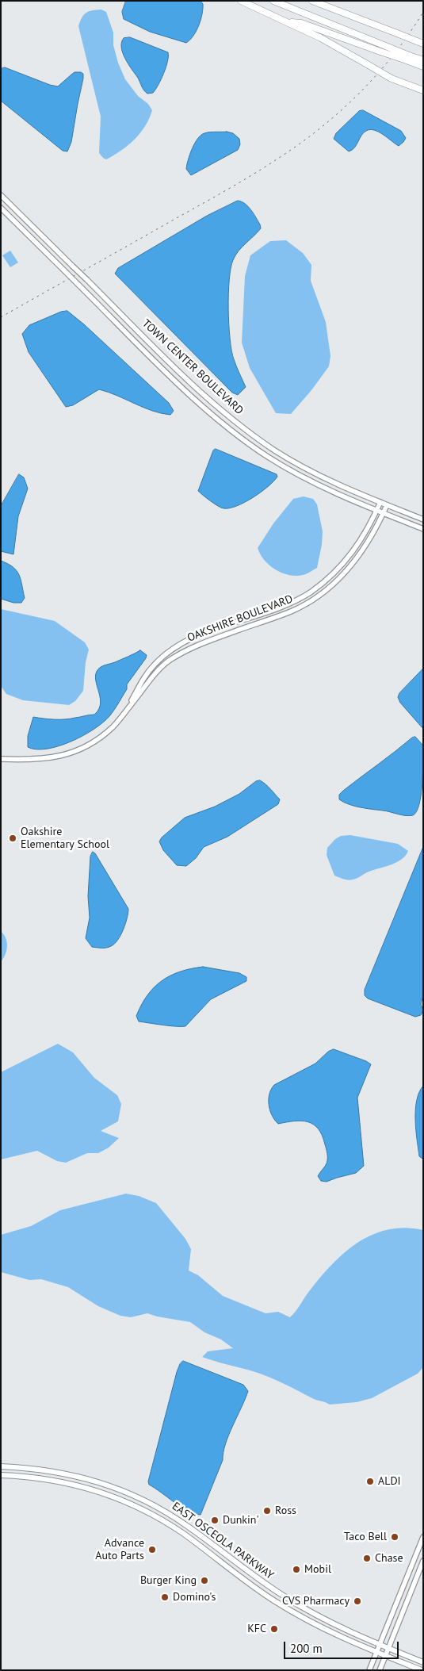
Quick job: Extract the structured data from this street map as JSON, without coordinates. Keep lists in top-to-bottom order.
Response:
{
  "streets": {
    "main road": ["TOWN CENTER BOULEVARD", "OAKSHIRE BOULEVARD", "EAST OSCEOLA PARKWAY"]
  },
  "crossings": [
    ["TOWN CENTER BOULEVARD", "OAKSHIRE BOULEVARD"]
  ],
  "places": [
    "Oakshire Elementary School",
    "ALDI",
    "Ross",
    "Dunkin'",
    "Taco Bell",
    "Advance Auto Parts",
    "Chase",
    "Mobil",
    "Burger King",
    "Domino's",
    "CVS Pharmacy",
    "KFC"
  ],
  "scale_bar": "200 m"
}
